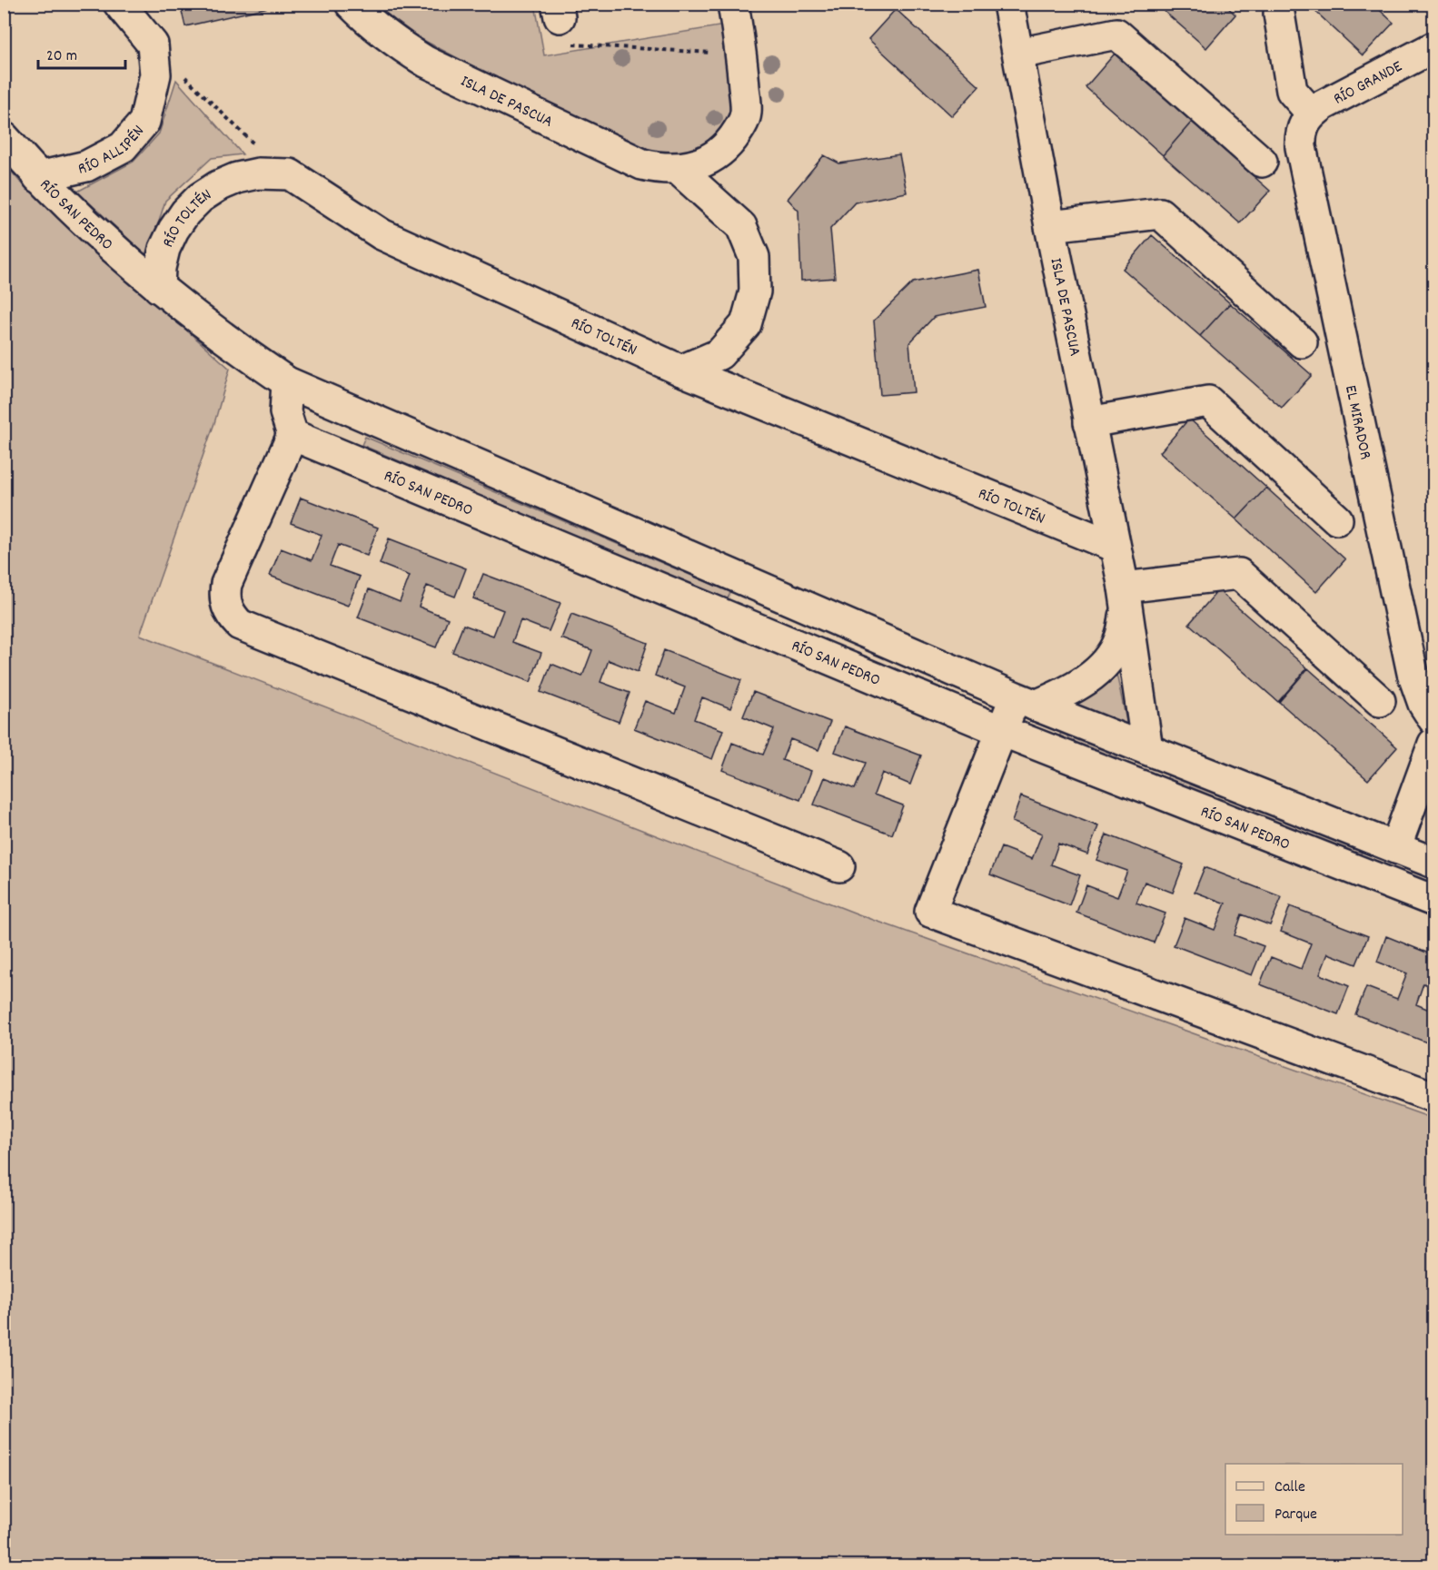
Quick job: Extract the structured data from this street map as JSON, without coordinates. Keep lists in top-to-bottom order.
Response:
{
  "streets": {
    "street": [
      "RÍO GRANDE",
      "ISLA DE PASCUA",
      "RÍO ALLIPÉN",
      "RÍO SAN PEDRO",
      "RÍO TOLTÉN",
      "EL MIRADOR"
    ]
  },
  "crossings": [
    ["RÍO GRANDE", "EL MIRADOR"],
    ["ISLA DE PASCUA", "RÍO SAN PEDRO"],
    ["ISLA DE PASCUA", "RÍO TOLTÉN"],
    ["RÍO ALLIPÉN", "RÍO SAN PEDRO"],
    ["RÍO SAN PEDRO", "RÍO TOLTÉN"]
  ],
  "legend": ["Calle", "Parque"],
  "scale_bar": "20 m"
}
